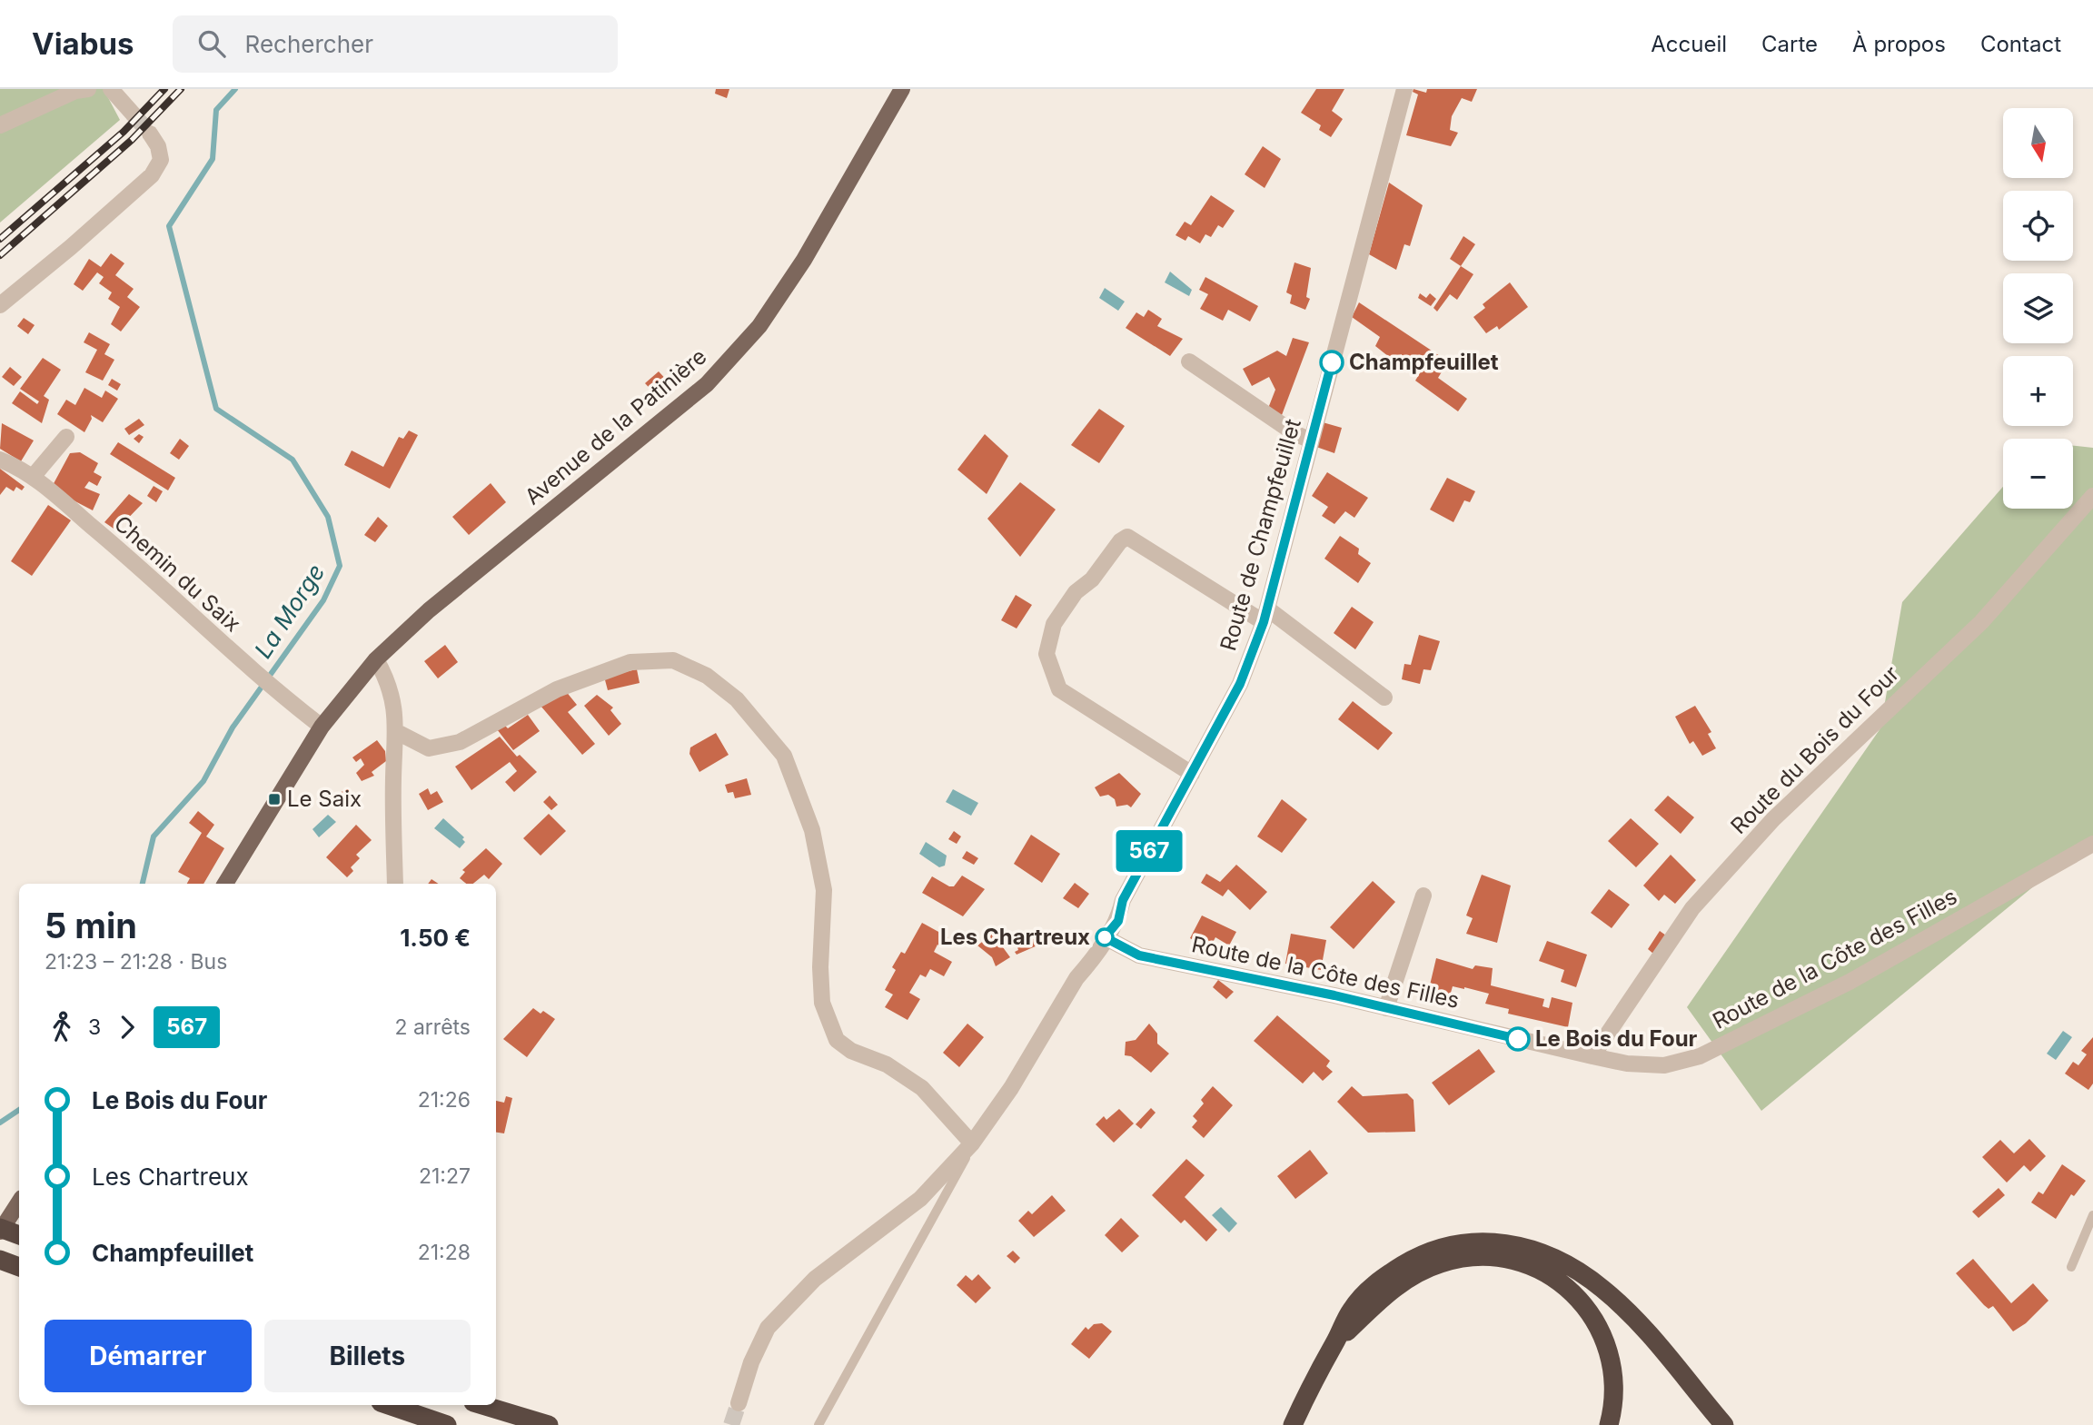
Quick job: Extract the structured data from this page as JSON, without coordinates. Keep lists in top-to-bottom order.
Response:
{
  "streets": {
    "main road": ["Avenue de la Patinière"],
    "street": [
      "Route de Champfeuillet",
      "Chemin du Saix",
      "Route du Bois du Four",
      "Route de la Côte des Filles"
    ]
  },
  "crossings": [
    ["Avenue de la Patinière", "Chemin du Saix"],
    ["Route de Champfeuillet", "Route de la Côte des Filles"],
    ["Route du Bois du Four", "Route de la Côte des Filles"]
  ],
  "water": ["La Morge"],
  "places": {
    "other": ["Champfeuillet", "Les Chartreux", "Le Bois du Four"],
    "transit": ["Le Saix"]
  },
  "lines": ["bus line 567"],
  "north": "bottom",
  "page": {
    "header": "Viabus",
    "search": "Rechercher",
    "nav": [
      "Accueil",
      "Carte",
      "À propos",
      "Contact"
    ],
    "on_map": "567",
    "map_buttons": ["+", "−"],
    "heading": ["5 min", "21:23 – 21:28 · Bus", "1.50 €"],
    "legs": ["3", "567", "2 arrêts"],
    "list": [
      {
        "name": "Le Bois du Four",
        "value": "21:26"
      },
      {
        "name": "Les Chartreux",
        "value": "21:27"
      },
      {
        "name": "Champfeuillet",
        "value": "21:28"
      }
    ],
    "buttons": ["Démarrer", "Billets"]
  }
}
